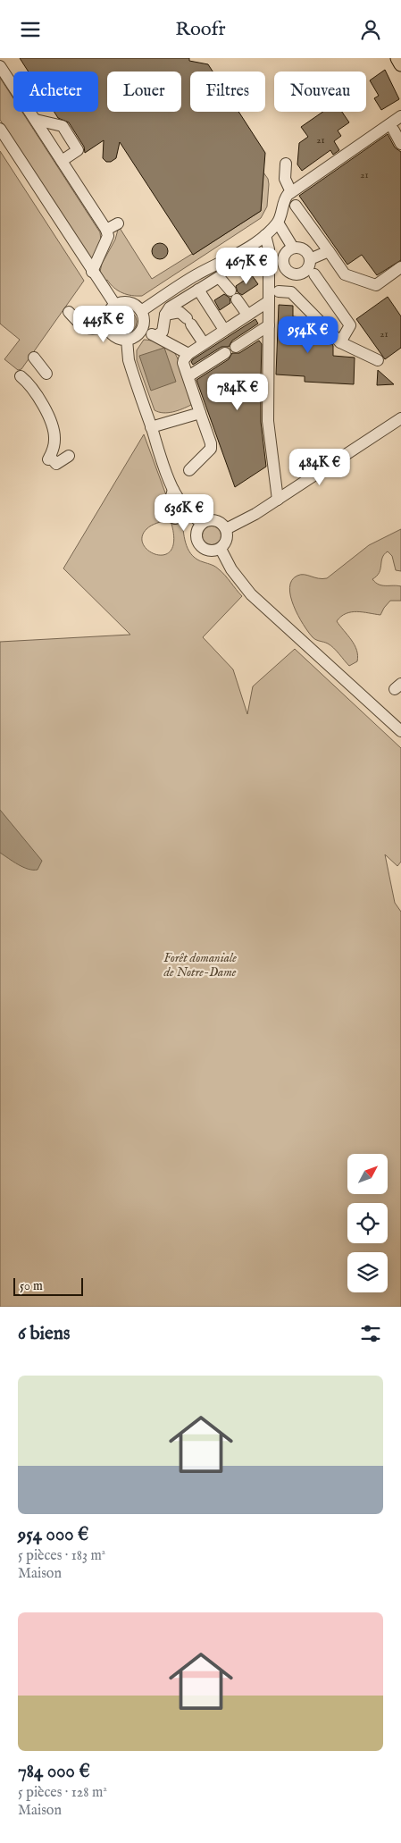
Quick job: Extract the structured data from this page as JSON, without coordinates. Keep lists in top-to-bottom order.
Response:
{
  "parks": ["Forêt domaniale de Notre-Dame"],
  "house_numbers": ["21", "21", "21"],
  "scale_bar": "50 m",
  "north": "top right",
  "page": {
    "header": "Roofr",
    "chip": [
      "Acheter",
      "Louer",
      "Filtres",
      "Nouveau"
    ],
    "price": [
      "467K €",
      "445K €",
      "954K €",
      "784K €",
      "484K €",
      "636K €"
    ],
    "scale": "50 m",
    "heading": "6 biens",
    "list": [
      {
        "name": "954 000 €",
        "note": "5 pièces · 183 m² · Maison"
      },
      {
        "name": "784 000 €",
        "note": "5 pièces · 128 m² · Maison"
      }
    ]
  }
}
